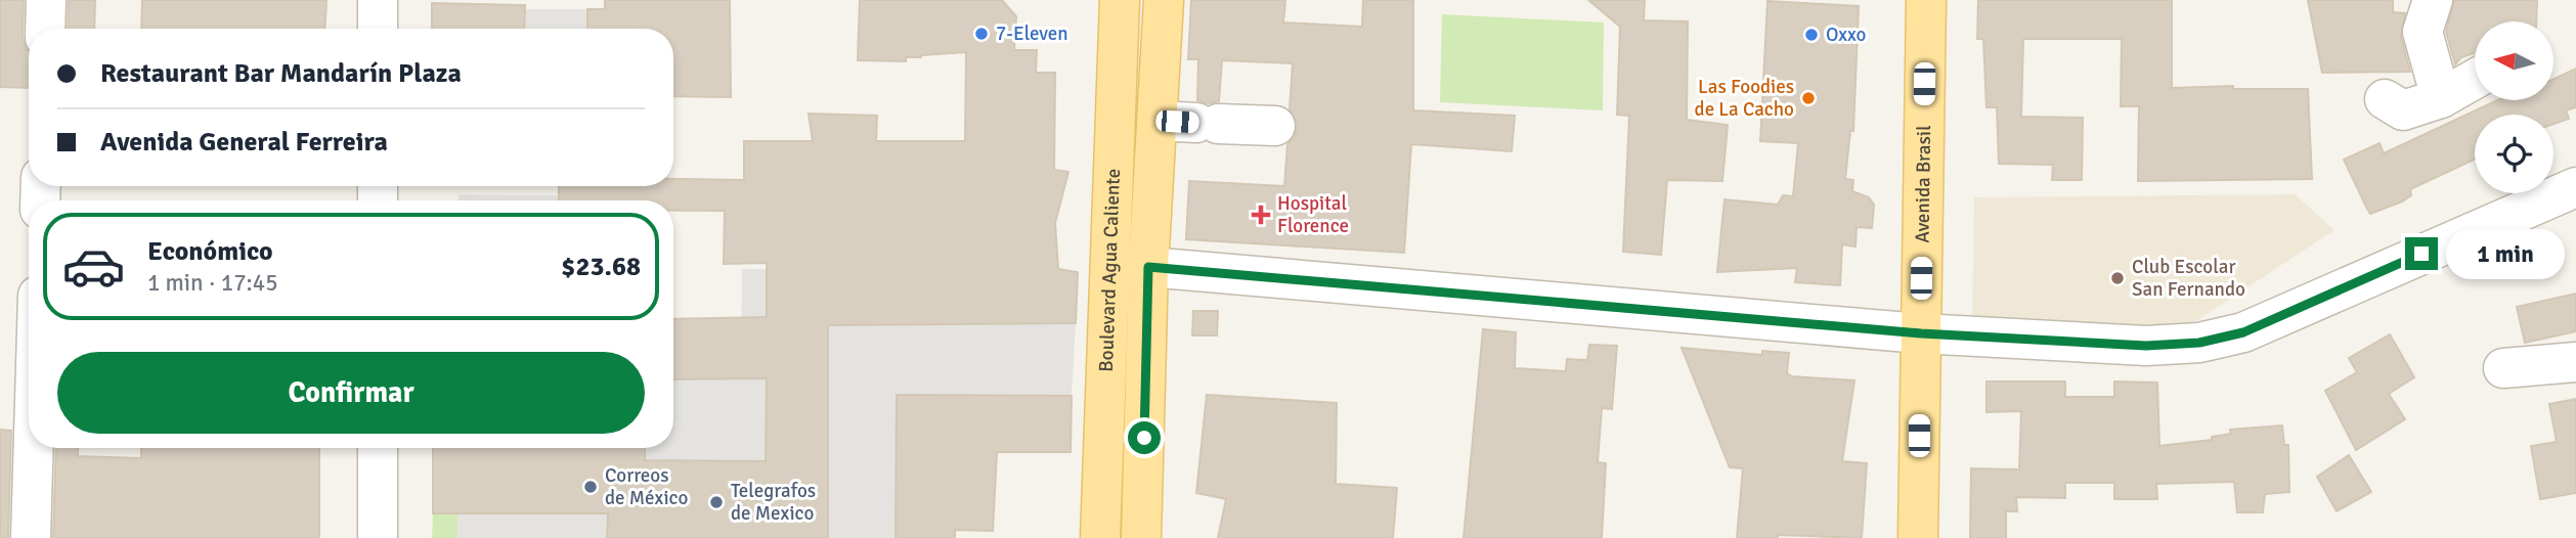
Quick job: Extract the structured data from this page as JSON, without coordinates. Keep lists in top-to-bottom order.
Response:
{
  "streets": {
    "main road": ["Avenida Brasil", "Boulevard Agua Caliente"]
  },
  "places": {
    "other": [
      "7-Eleven",
      "Oxxo",
      "Las Foodies de La Cacho",
      "Club Escolar San Fernando",
      "Correos de México",
      "Telegrafos de Mexico"
    ],
    "health": ["Hospital Florence"]
  },
  "north": "left",
  "page": {
    "banner": ["Restaurant Bar Mandarín Plaza", "Avenida General Ferreira"],
    "list": [
      {
        "name": "Económico",
        "note": "1 min · 17:45",
        "value": "$23.68"
      }
    ],
    "bubble": "1 min",
    "buttons": "Confirmar"
  }
}
